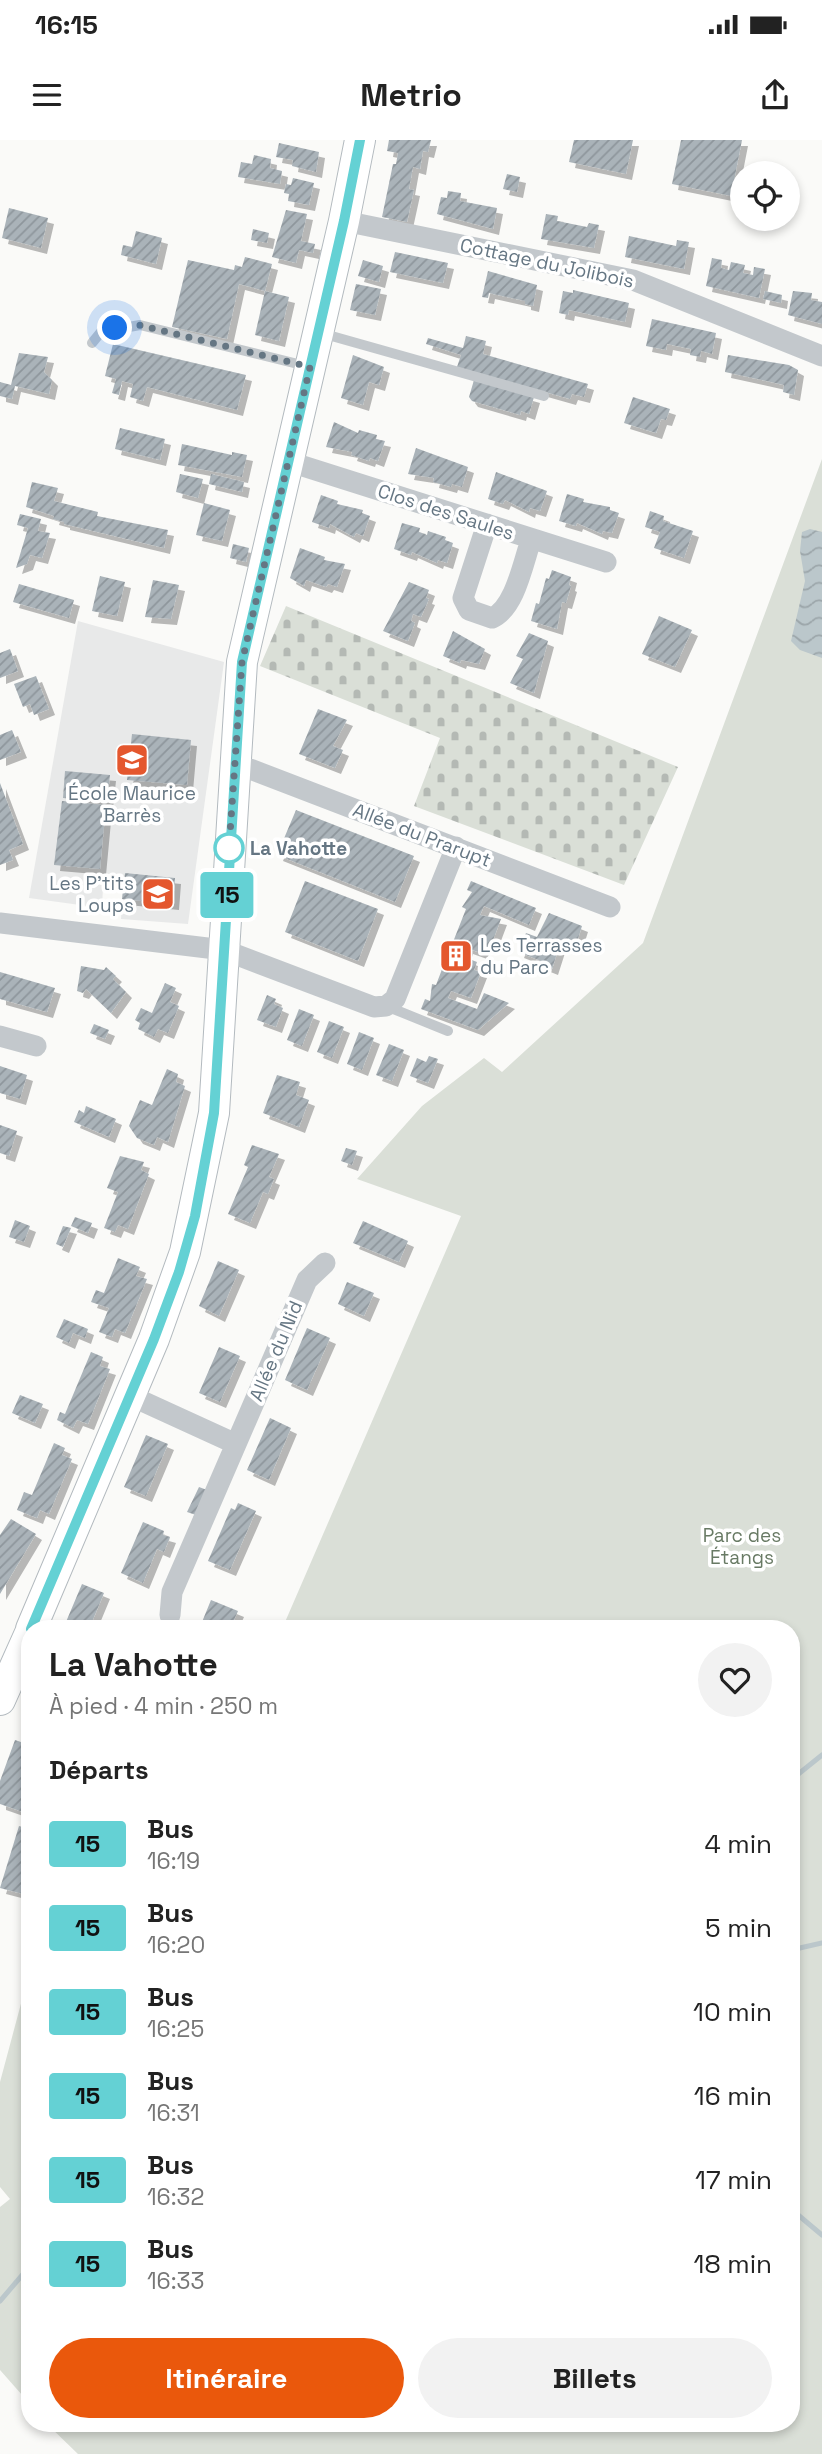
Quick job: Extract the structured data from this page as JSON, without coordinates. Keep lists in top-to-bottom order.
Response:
{
  "streets": {
    "street": [
      "Cottage du Jolibois",
      "Clos des Saules",
      "Allée du Prarupt",
      "Allée du Nid"
    ]
  },
  "parks": ["Parc des Étangs"],
  "places": {
    "school or university": ["École Maurice Barrès", "Les P'tits Loups"],
    "other": ["La Vahotte"],
    "building": ["Les Terrasses du Parc"]
  },
  "lines": ["bus line 15"],
  "page": {
    "status": "16:15",
    "header": "Metrio",
    "on_map": "15",
    "heading": [
      ["La Vahotte", "À pied · 4 min · 250 m"],
      "Départs"
    ],
    "list": [
      {
        "mark": "15",
        "name": "Bus",
        "note": "16:19",
        "value": "4 min"
      },
      {
        "mark": "15",
        "name": "Bus",
        "note": "16:20",
        "value": "5 min"
      },
      {
        "mark": "15",
        "name": "Bus",
        "note": "16:25",
        "value": "10 min"
      },
      {
        "mark": "15",
        "name": "Bus",
        "note": "16:31",
        "value": "16 min"
      },
      {
        "mark": "15",
        "name": "Bus",
        "note": "16:32",
        "value": "17 min"
      },
      {
        "mark": "15",
        "name": "Bus",
        "note": "16:33",
        "value": "18 min"
      }
    ],
    "buttons": ["Itinéraire", "Billets"]
  }
}
